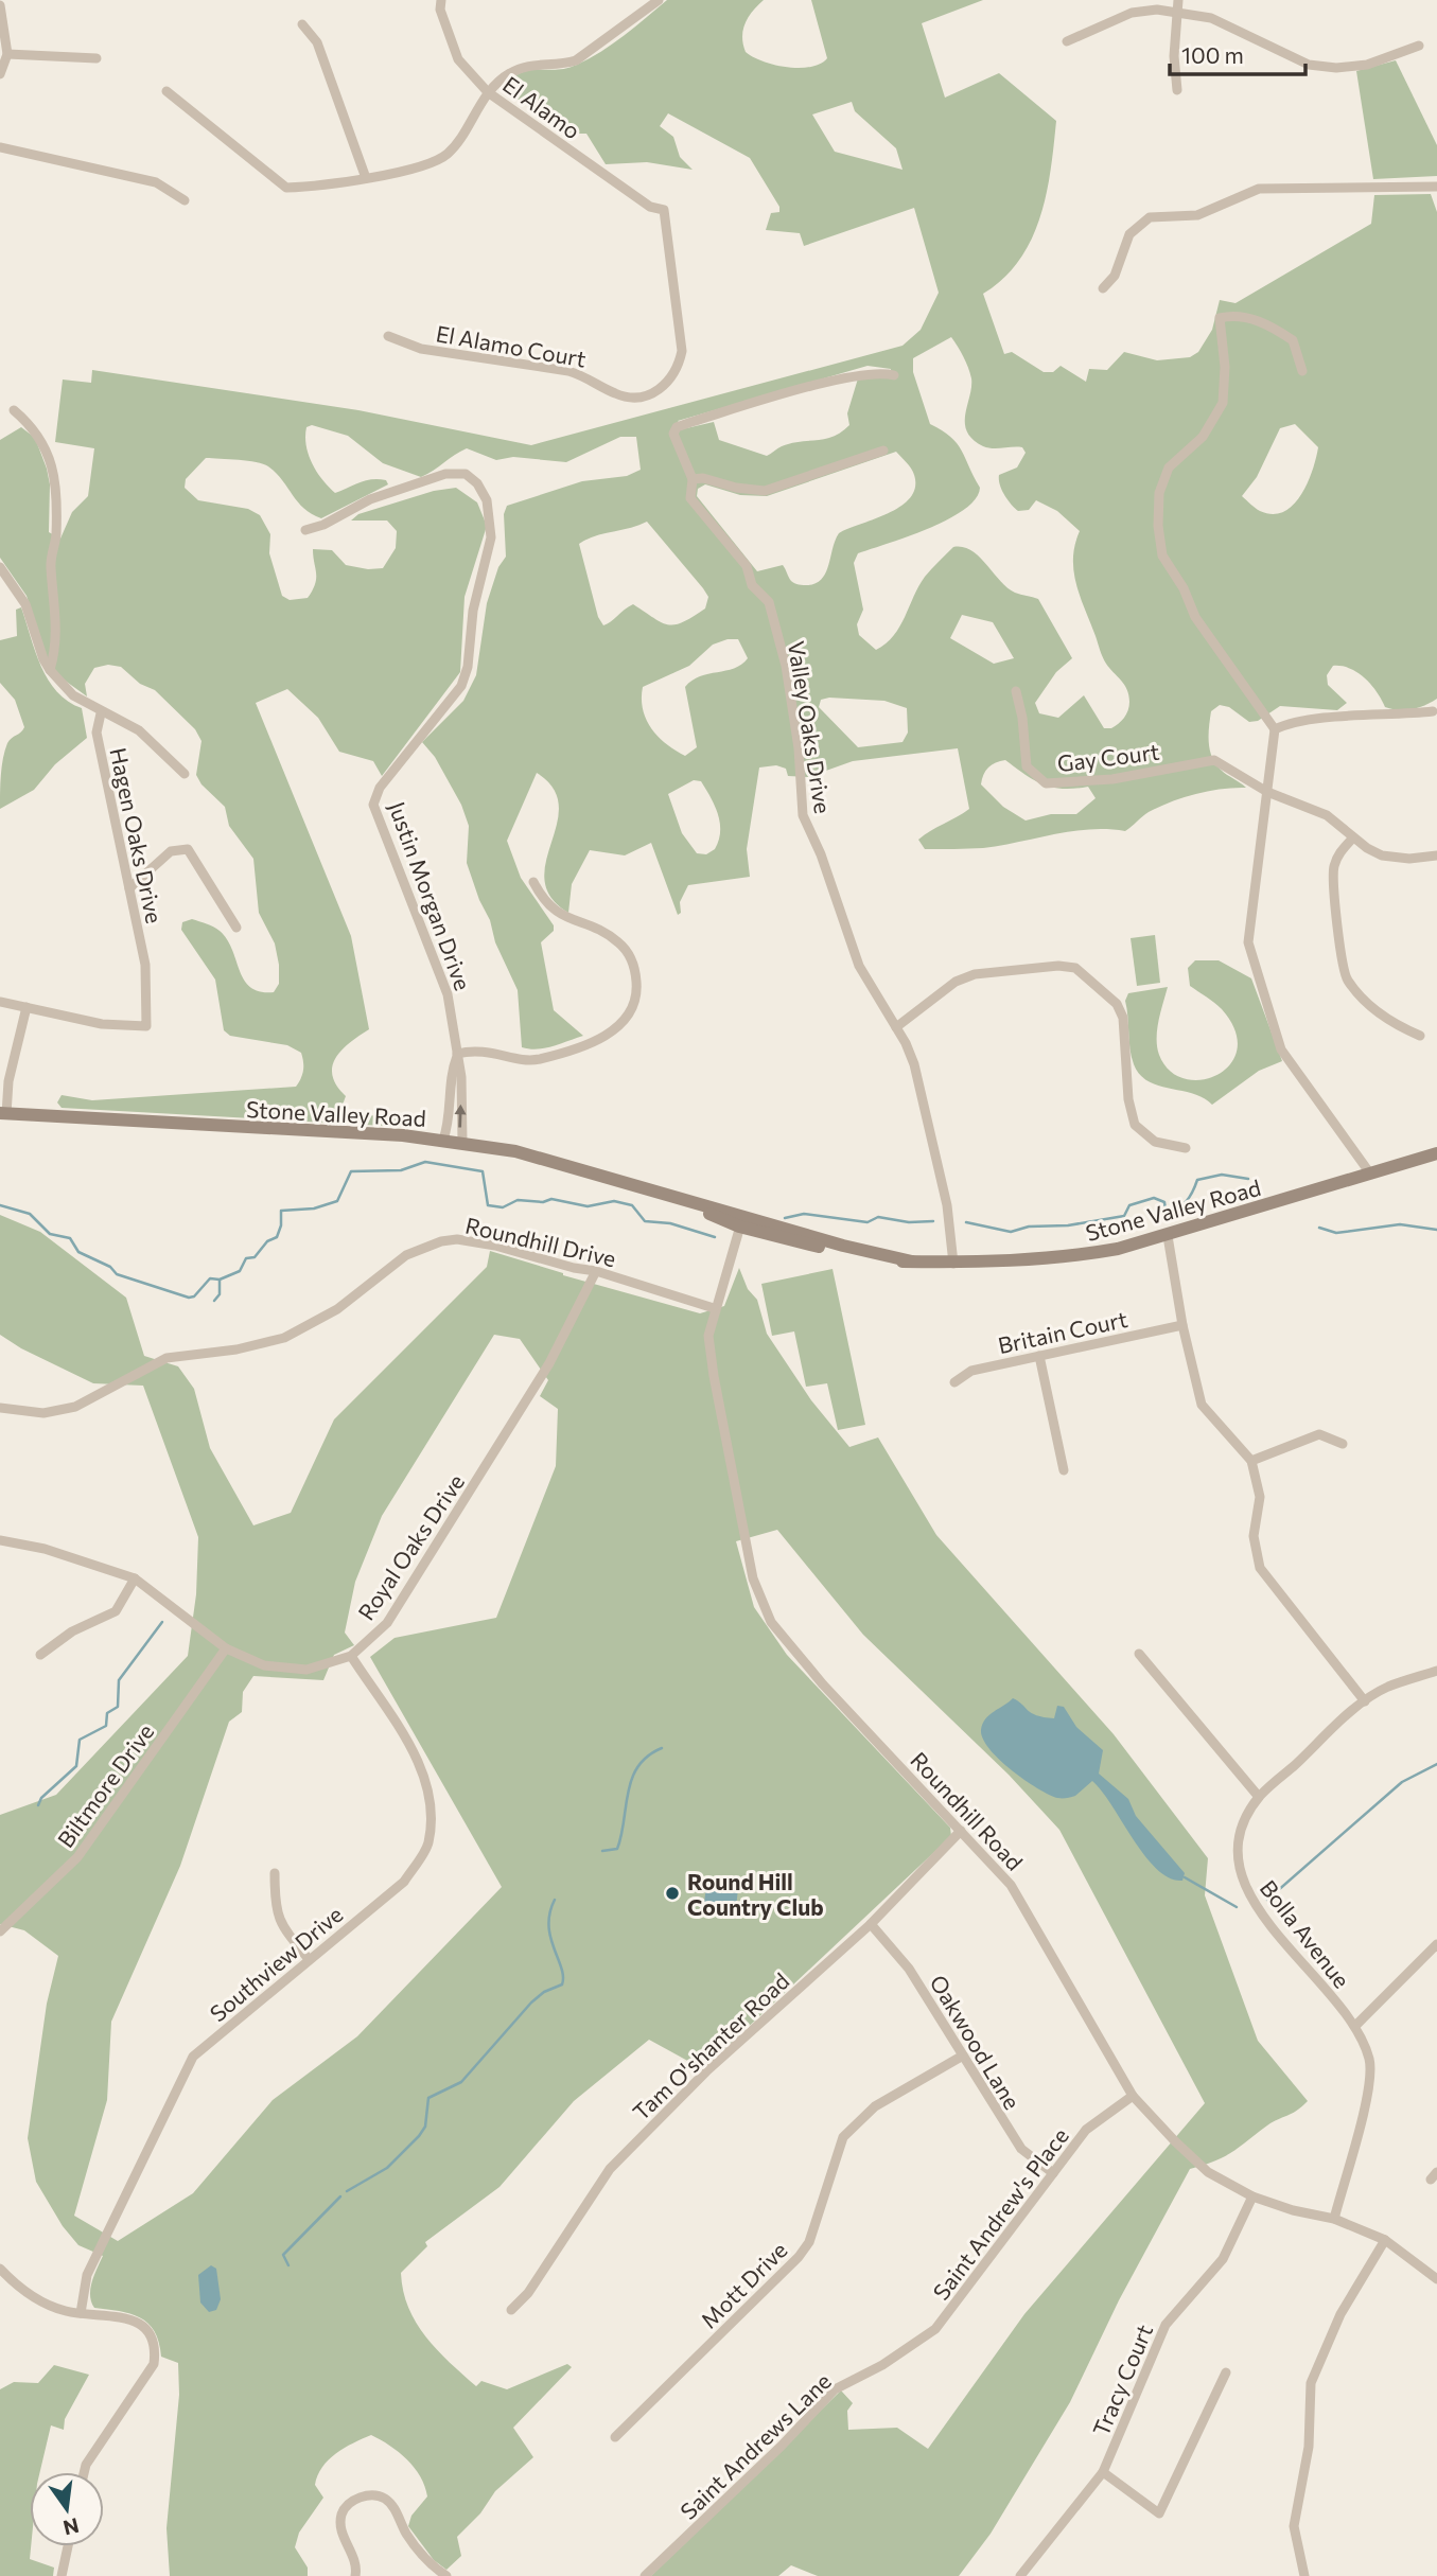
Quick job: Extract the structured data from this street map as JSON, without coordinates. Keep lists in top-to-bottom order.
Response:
{
  "streets": {
    "street": [
      "El Alamo",
      "El Alamo Court",
      "Valley Oaks Drive",
      "Gay Court",
      "Hagen Oaks Drive",
      "Justin Morgan Drive",
      "Stone Valley Road",
      "Roundhill Drive",
      "Britain Court",
      "Royal Oaks Drive",
      "Biltmore Drive",
      "Roundhill Road",
      "Bolla Avenue",
      "Southview Drive",
      "Oakwood Lane",
      "Tam O'shanter Road",
      "Saint Andrew's Place",
      "Mott Drive",
      "Tracy Court",
      "Saint Andrews Lane"
    ]
  },
  "crossings": [
    ["El Alamo", "El Alamo Court"],
    ["Valley Oaks Drive", "Stone Valley Road"],
    ["Stone Valley Road", "Roundhill Road"],
    ["Roundhill Drive", "Royal Oaks Drive"],
    ["Roundhill Drive", "Roundhill Road"],
    ["Royal Oaks Drive", "Biltmore Drive"],
    ["Royal Oaks Drive", "Southview Drive"],
    ["Roundhill Road", "Bolla Avenue"],
    ["Roundhill Road", "Tam O'shanter Road"],
    ["Roundhill Road", "Saint Andrew's Place"],
    ["Roundhill Road", "Tracy Court"],
    ["Oakwood Lane", "Tam O'shanter Road"],
    ["Oakwood Lane", "Saint Andrew's Place"],
    ["Oakwood Lane", "Mott Drive"],
    ["Saint Andrew's Place", "Saint Andrews Lane"]
  ],
  "places": ["Round Hill Country Club"],
  "scale_bar": "100 m",
  "north": "bottom"
}
